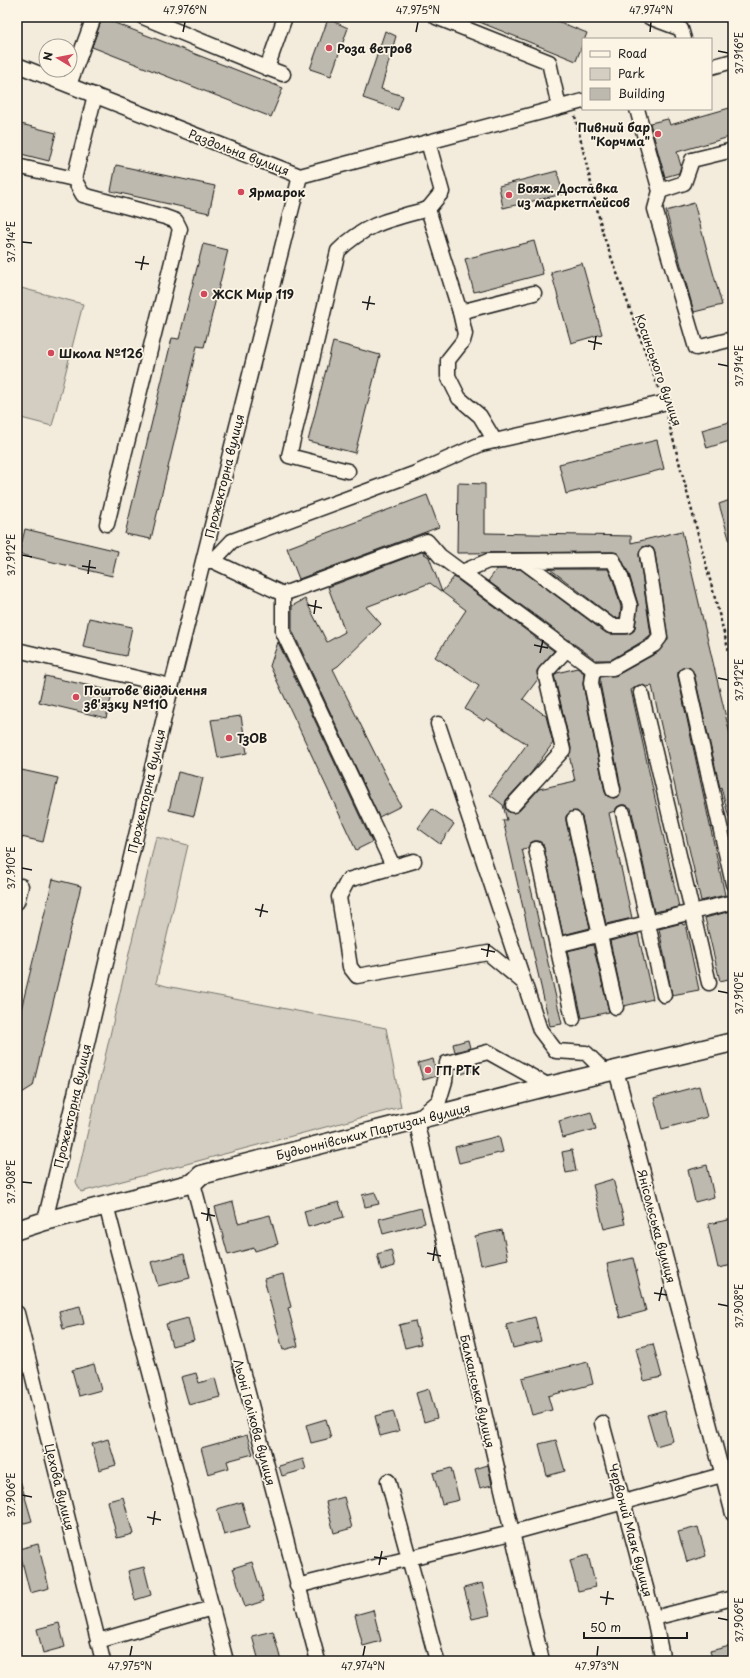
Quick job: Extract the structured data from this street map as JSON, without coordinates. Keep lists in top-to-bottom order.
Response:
{
  "streets": {
    "main road": ["Будьоннівських Партизан вулиця"],
    "street": [
      "Раздольна вулиця",
      "Прожекторна вулиця",
      "Янісольська вулиця",
      "Балканська вулиця",
      "Льоні Голікова вулиця",
      "Цехова вулиця",
      "Червоний Маяк вулиця"
    ],
    "path": ["Косинського вулиця"]
  },
  "crossings": [
    ["Раздольна вулиця", "Косинського вулиця"],
    ["Раздольна вулиця", "Прожекторна вулиця"],
    ["Прожекторна вулиця", "Будьоннівських Партизан вулиця"],
    ["Будьоннівських Партизан вулиця", "Янісольська вулиця"],
    ["Будьоннівських Партизан вулиця", "Балканська вулиця"],
    ["Будьоннівських Партизан вулиця", "Льоні Голікова вулиця"]
  ],
  "places": [
    "Роза ветров",
    "Пивний бар \"Корчма\"",
    "Ярмарок",
    "Вояж. Доставка из маркетплейсов",
    "ЖСК Мир 119",
    "Школа №126",
    "Поштове відділення зв'язку №110",
    "ТзОВ",
    "ГП РТК"
  ],
  "legend": ["Road", "Park", "Building"],
  "scale_bar": "50 m",
  "north": "left",
  "coordinates": [
    "47.976°N",
    "47.975°N",
    "47.974°N",
    "37.916°E",
    "37.914°E",
    "37.912°E",
    "37.910°E",
    "37.908°E",
    "37.906°E",
    "47.973°N"
  ]
}
